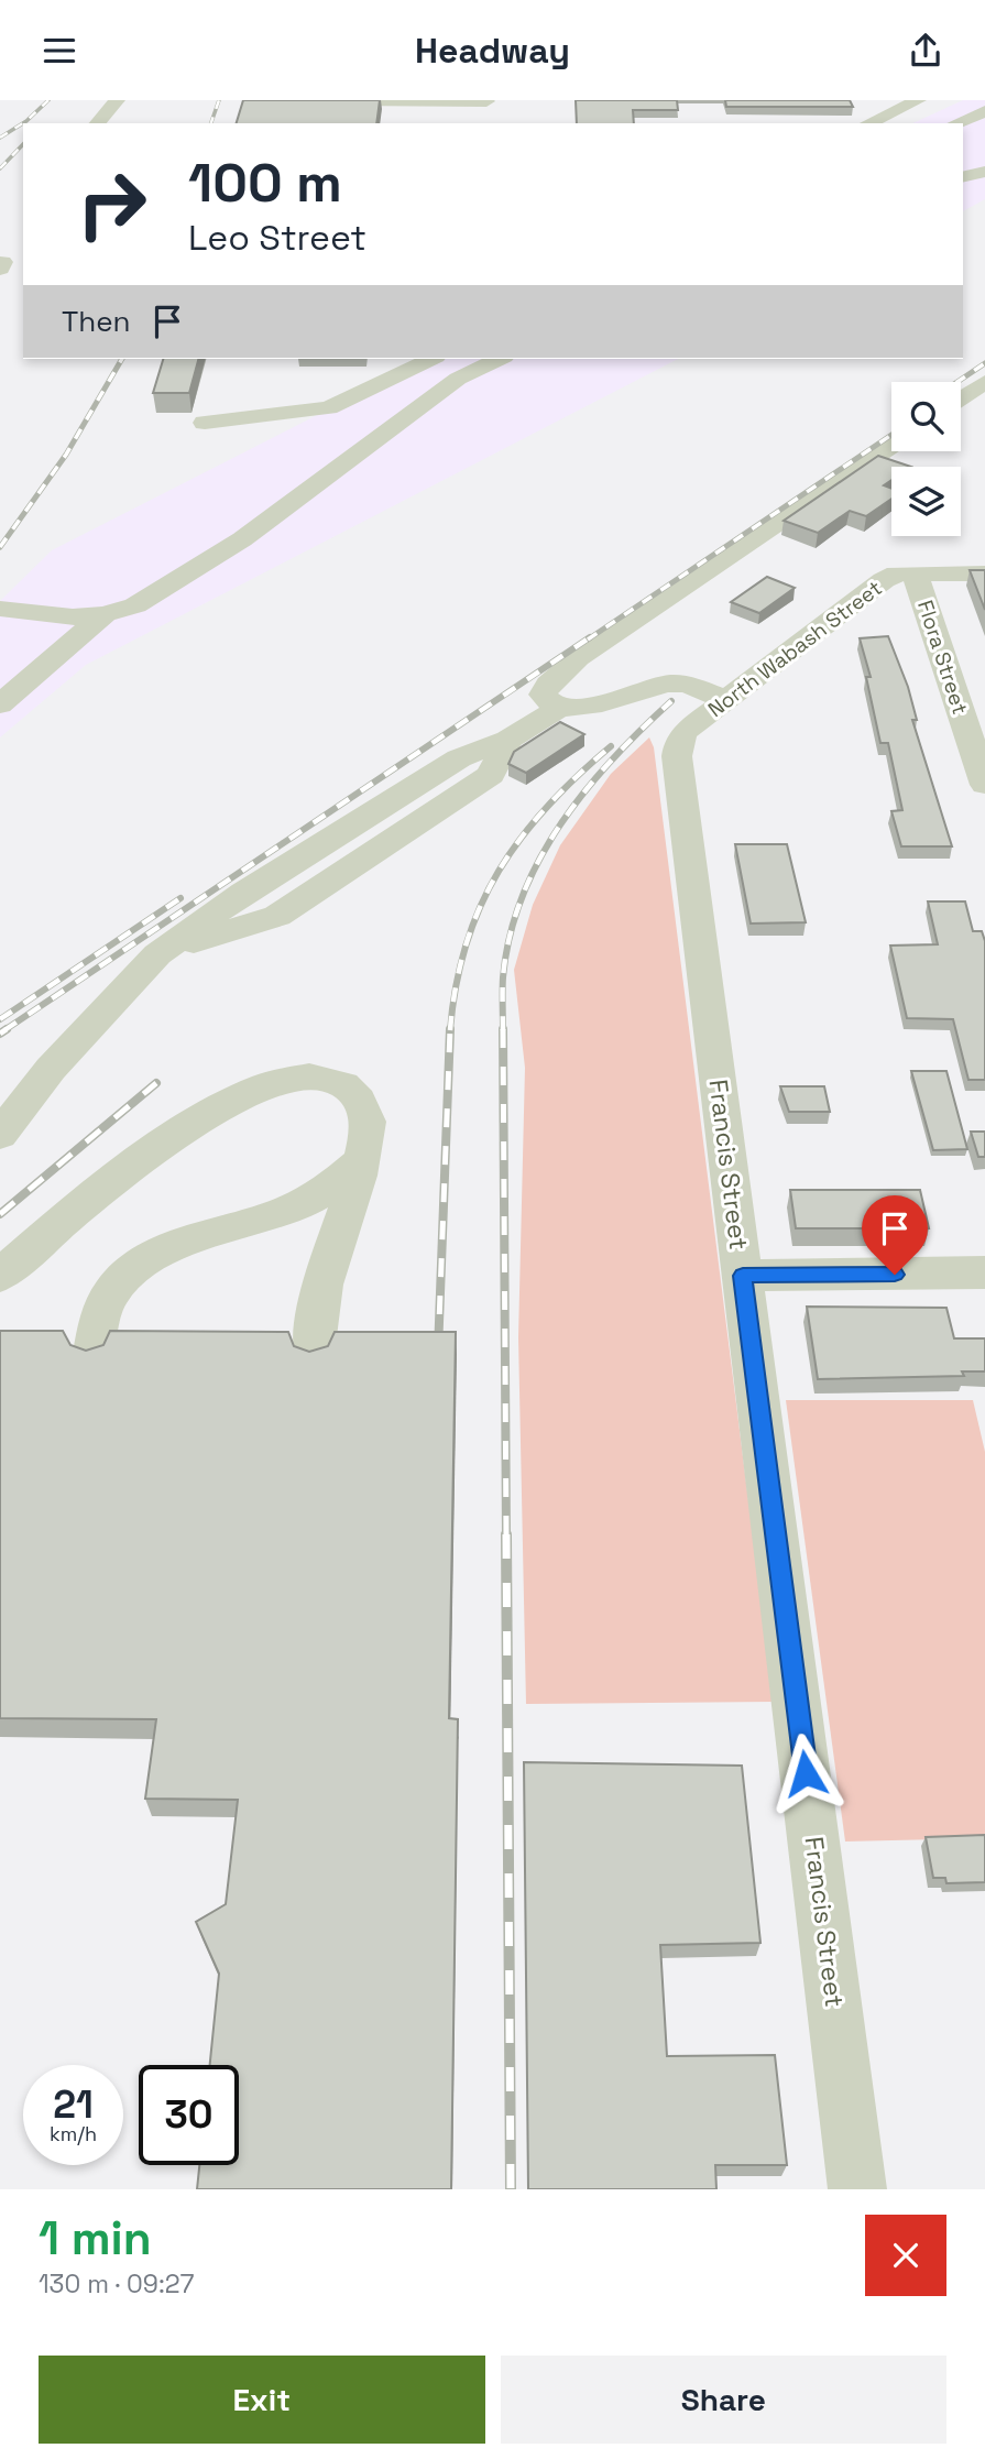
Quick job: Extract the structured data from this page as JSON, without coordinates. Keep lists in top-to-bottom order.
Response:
{
  "streets": {
    "street": ["North Wabash Street", "Flora Street", "Francis Street"]
  },
  "crossings": [
    ["North Wabash Street", "Flora Street"],
    ["North Wabash Street", "Francis Street"]
  ],
  "page": {
    "header": "Headway",
    "turn": ["100 m", "Leo Street"],
    "then": "Then",
    "speed": "21 km/h",
    "limit": "30",
    "heading": ["1 min", "130 m · 09:27"],
    "buttons": ["Exit", "Share"]
  }
}
